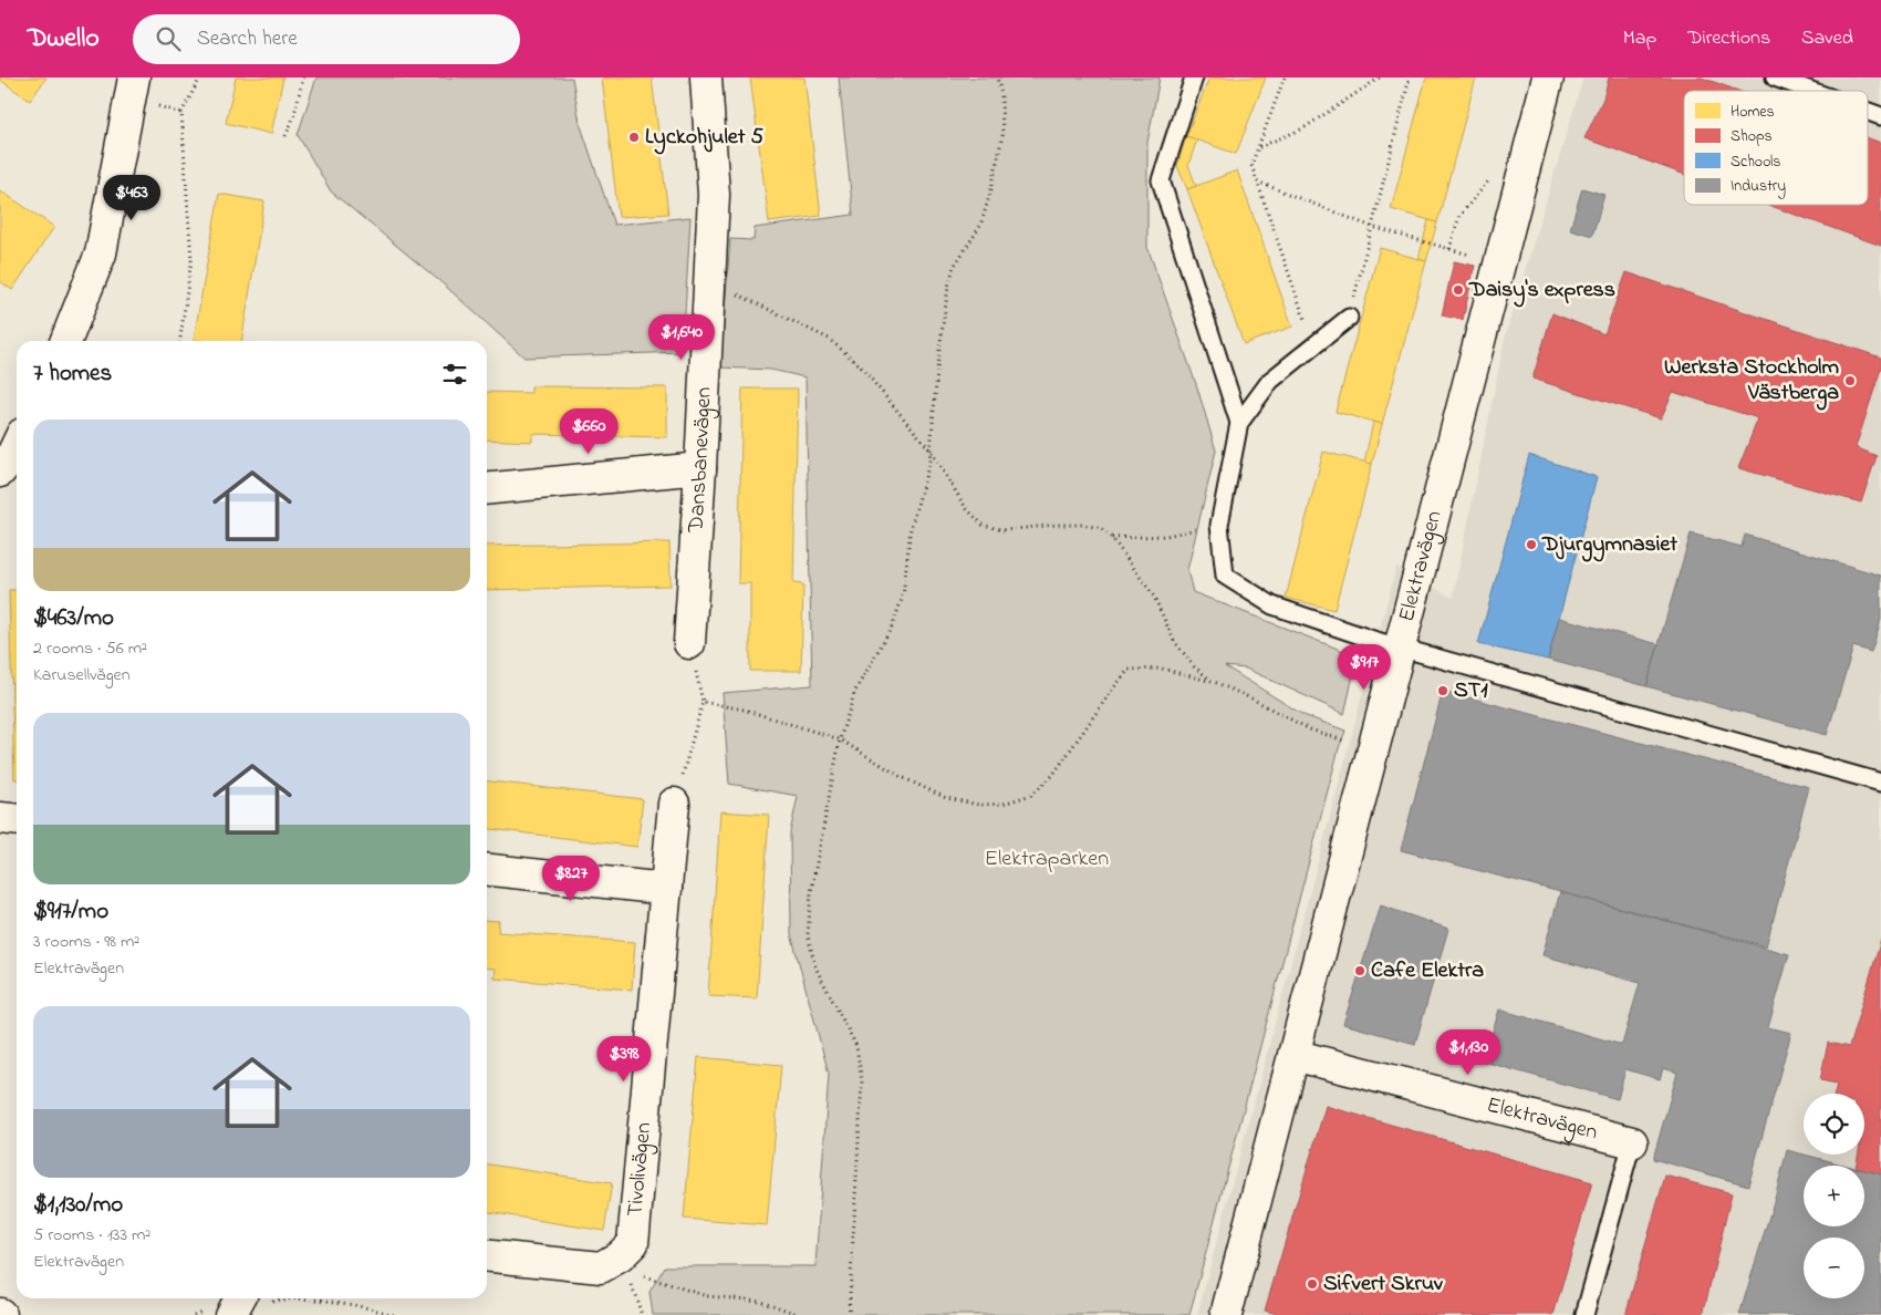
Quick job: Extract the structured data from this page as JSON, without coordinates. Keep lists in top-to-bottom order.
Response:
{
  "streets": {
    "street": ["Dansbanevägen", "Elektravägen", "Tivolivägen"]
  },
  "parks": ["Elektraparken"],
  "places": [
    "Lyckohjulet 5",
    "Daisy's express",
    "Werksta Stockholm Västberga",
    "Djurgymnasiet",
    "ST1",
    "Cafe Elektra",
    "Sifvert Skruv"
  ],
  "legend": [
    "Homes",
    "Shops",
    "Schools",
    "Industry"
  ],
  "page": {
    "header": "Dwello",
    "search": "Search here",
    "nav": ["Map", "Directions", "Saved"],
    "price": [
      "$463",
      "$1,640",
      "$660",
      "$917",
      "$827",
      "$1,130",
      "$398"
    ],
    "heading": "7 homes",
    "list": [
      {
        "name": "$463/mo",
        "note": "2 rooms · 56 m² · Karusellvägen"
      },
      {
        "name": "$917/mo",
        "note": "3 rooms · 98 m² · Elektravägen"
      },
      {
        "name": "$1,130/mo",
        "note": "5 rooms · 133 m² · Elektravägen"
      }
    ],
    "map_buttons": ["+", "−"]
  }
}
